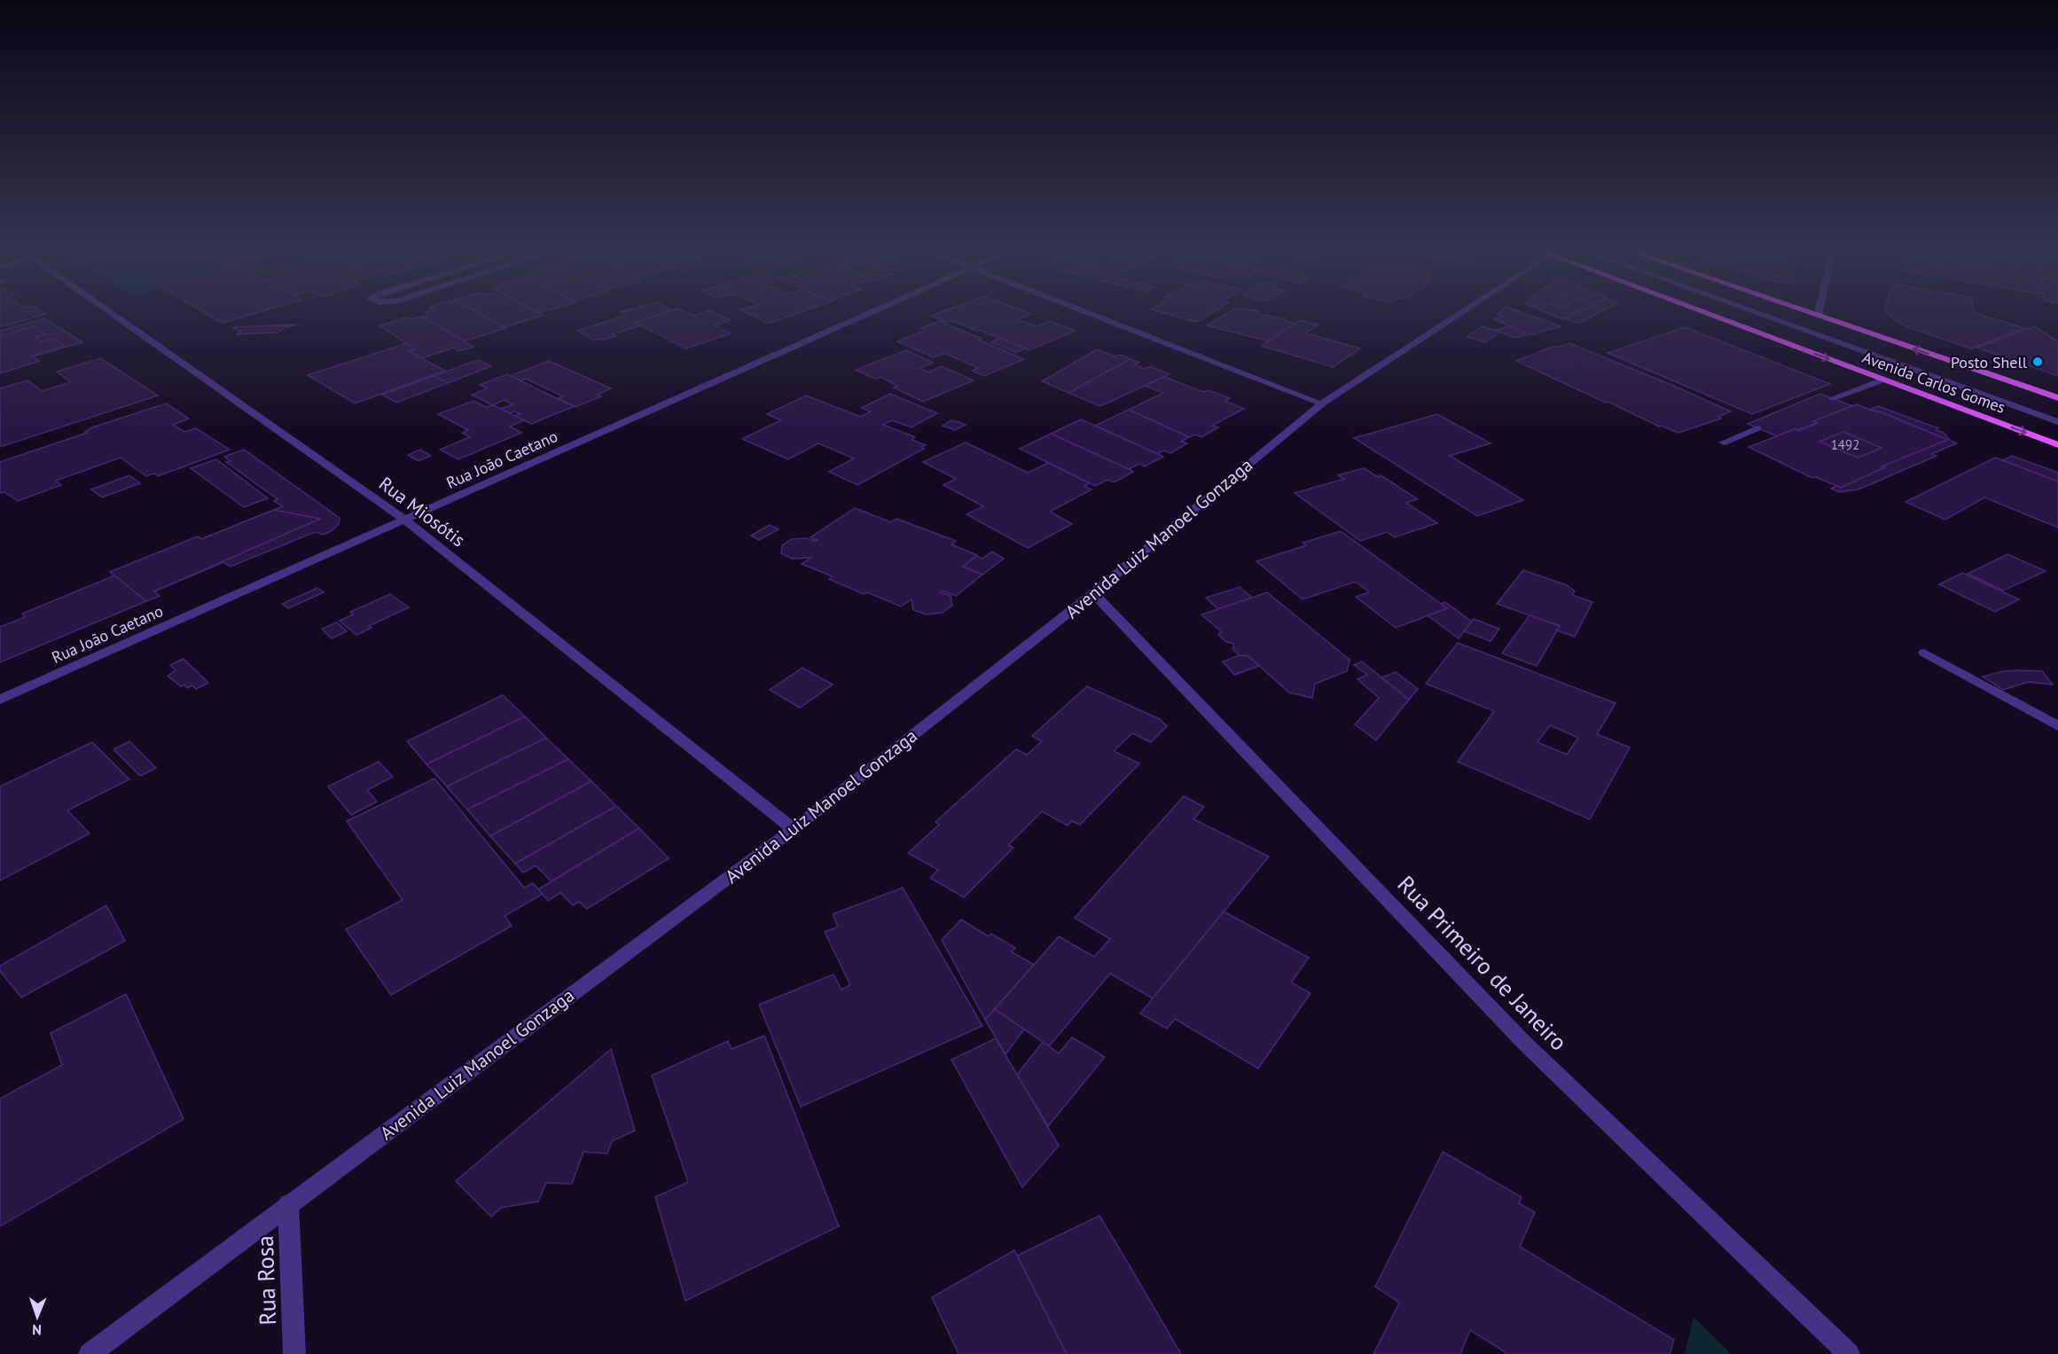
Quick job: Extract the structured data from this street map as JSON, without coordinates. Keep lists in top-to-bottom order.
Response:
{
  "streets": {
    "main road": ["Avenida Carlos Gomes"],
    "street": [
      "Rua João Caetano",
      "Rua Miosótis",
      "Avenida Luiz Manoel Gonzaga",
      "Rua Primeiro de Janeiro",
      "Rua Rosa"
    ]
  },
  "crossings": [
    ["Rua João Caetano", "Rua Miosótis"],
    ["Rua Miosótis", "Avenida Luiz Manoel Gonzaga"],
    ["Avenida Luiz Manoel Gonzaga", "Rua Primeiro de Janeiro"],
    ["Avenida Luiz Manoel Gonzaga", "Rua Rosa"]
  ],
  "places": ["Posto Shell"],
  "house_numbers": ["1492"],
  "north": "bottom"
}
